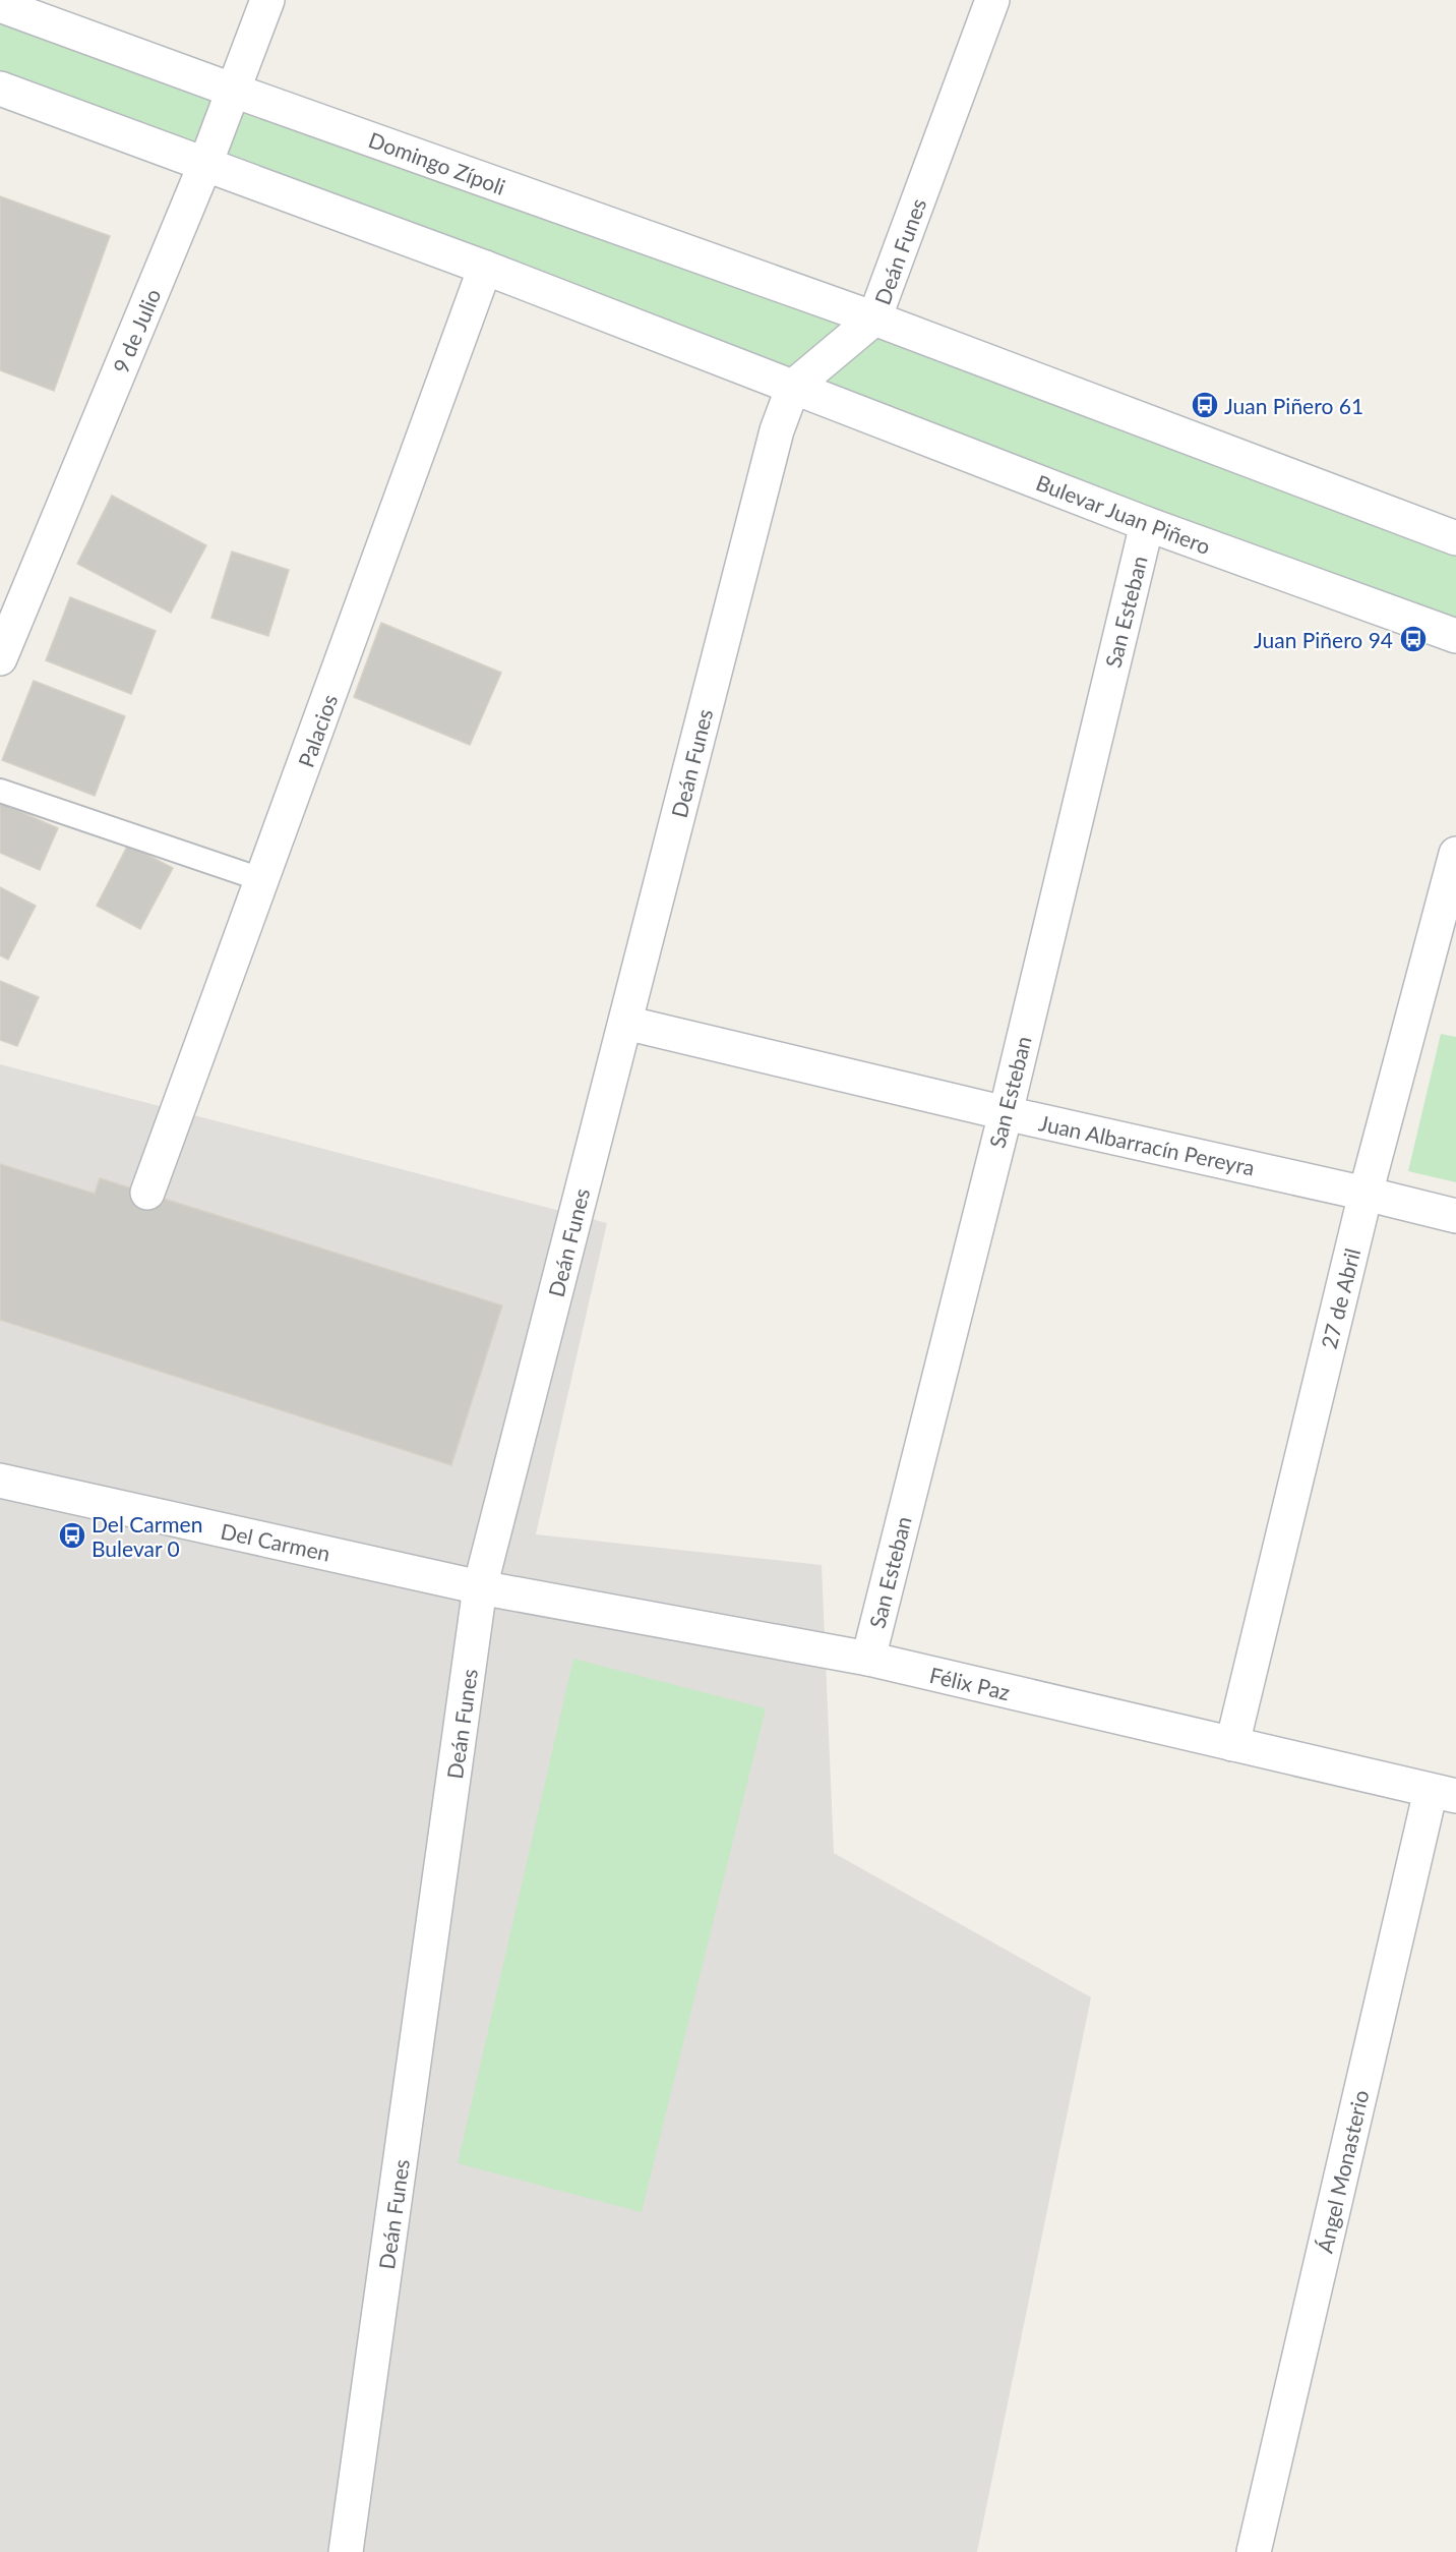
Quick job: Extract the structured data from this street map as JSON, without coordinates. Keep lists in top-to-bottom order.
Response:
{
  "streets": {
    "street": [
      "Domingo Zípoli",
      "Deán Funes",
      "9 de Julio",
      "Bulevar Juan Piñero",
      "San Esteban",
      "Palacios",
      "Juan Albarracín Pereyra",
      "27 de Abril",
      "Del Carmen",
      "Félix Paz",
      "Ángel Monasterio"
    ]
  },
  "crossings": [
    ["Domingo Zípoli", "Deán Funes"],
    ["Domingo Zípoli", "9 de Julio"],
    ["Deán Funes", "Bulevar Juan Piñero"],
    ["Deán Funes", "Juan Albarracín Pereyra"],
    ["Deán Funes", "Del Carmen"],
    ["Deán Funes", "Félix Paz"],
    ["Bulevar Juan Piñero", "San Esteban"],
    ["San Esteban", "Juan Albarracín Pereyra"],
    ["San Esteban", "Félix Paz"],
    ["Juan Albarracín Pereyra", "27 de Abril"],
    ["27 de Abril", "Félix Paz"],
    ["Del Carmen", "Félix Paz"],
    ["Félix Paz", "Ángel Monasterio"]
  ],
  "places": {
    "bus stop": ["Juan Piñero 61", "Juan Piñero 94", "Del Carmen Bulevar 0"]
  }
}
